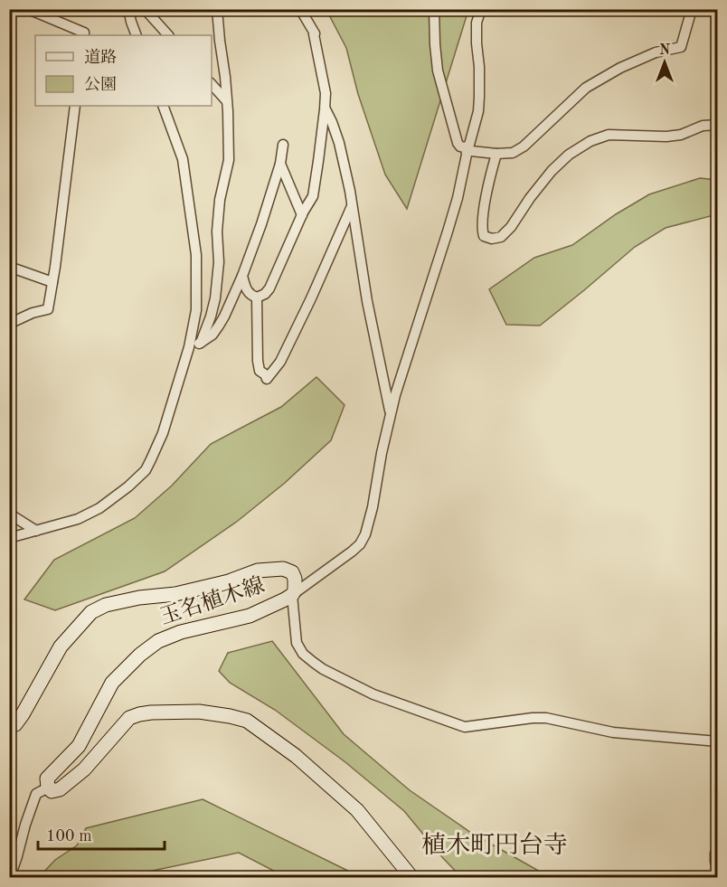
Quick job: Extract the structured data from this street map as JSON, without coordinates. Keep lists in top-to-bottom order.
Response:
{
  "streets": {
    "main road": ["玉名植木線"]
  },
  "districts": ["植木町円台寺"],
  "legend": ["道路", "公園"],
  "scale_bar": "100 m",
  "north": "top"
}
